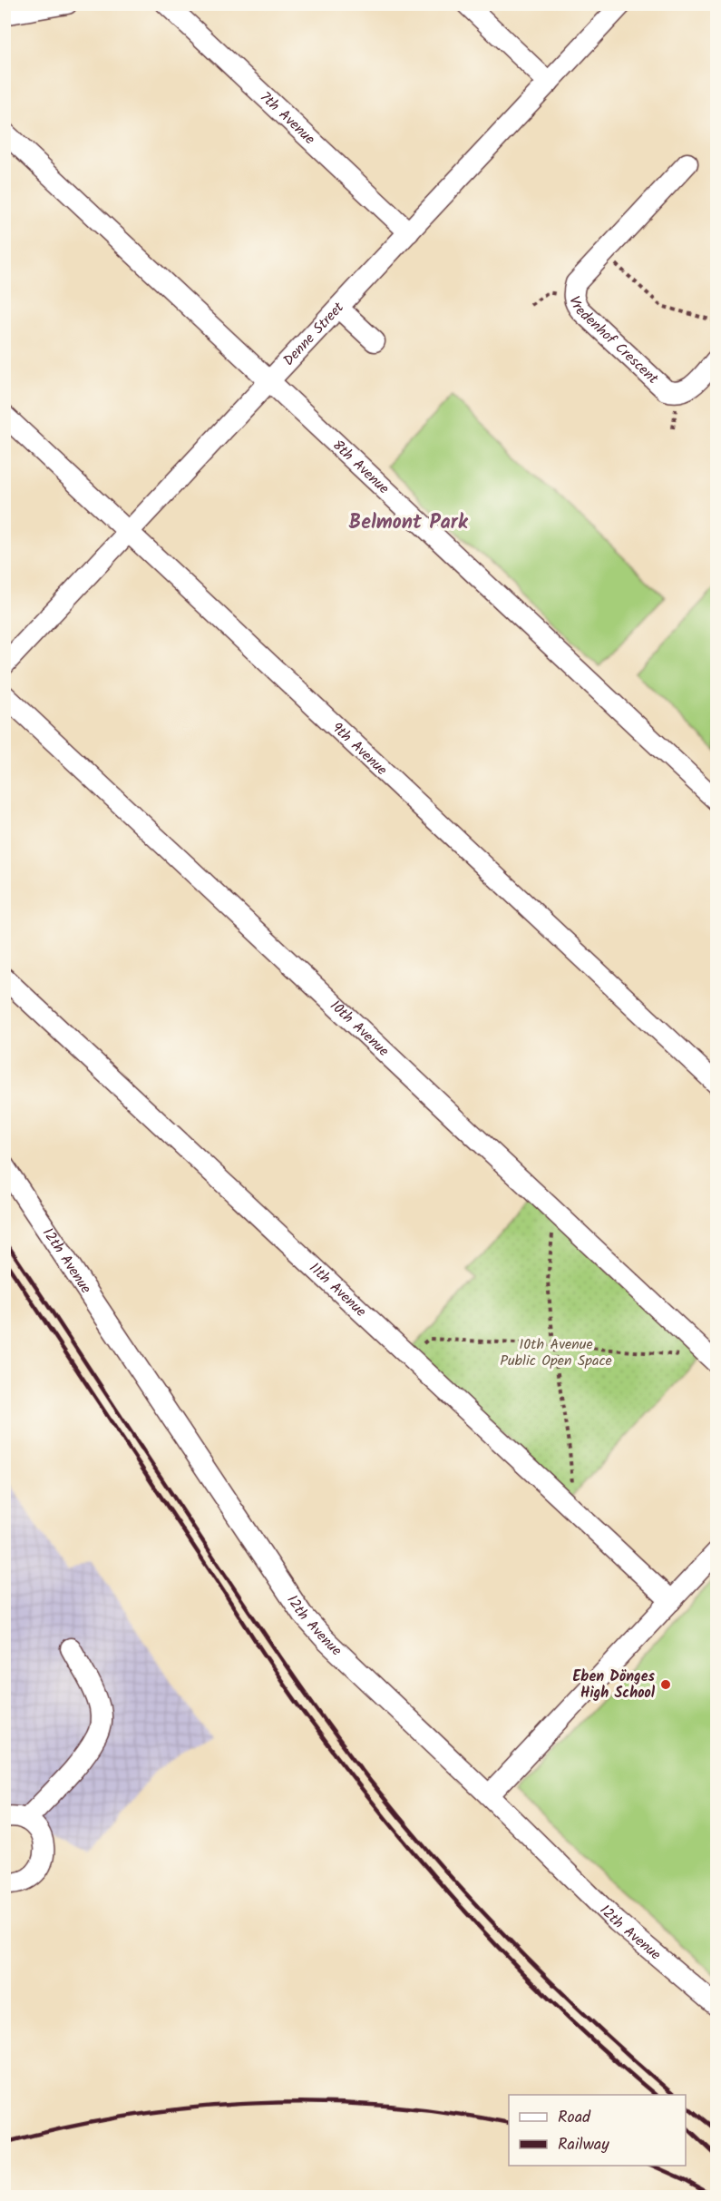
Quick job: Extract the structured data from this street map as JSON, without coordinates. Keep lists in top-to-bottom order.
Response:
{
  "streets": {
    "street": [
      "7th Avenue",
      "Denne Street",
      "Vredenhof Crescent",
      "8th Avenue",
      "9th Avenue",
      "10th Avenue",
      "12th Avenue",
      "11th Avenue"
    ]
  },
  "crossings": [
    ["7th Avenue", "Denne Street"],
    ["Denne Street", "8th Avenue"],
    ["Denne Street", "9th Avenue"]
  ],
  "districts": ["Belmont Park"],
  "parks": ["10th Avenue Public Open Space"],
  "places": ["Eben Dönges High School"],
  "legend": ["Road", "Railway"]
}
